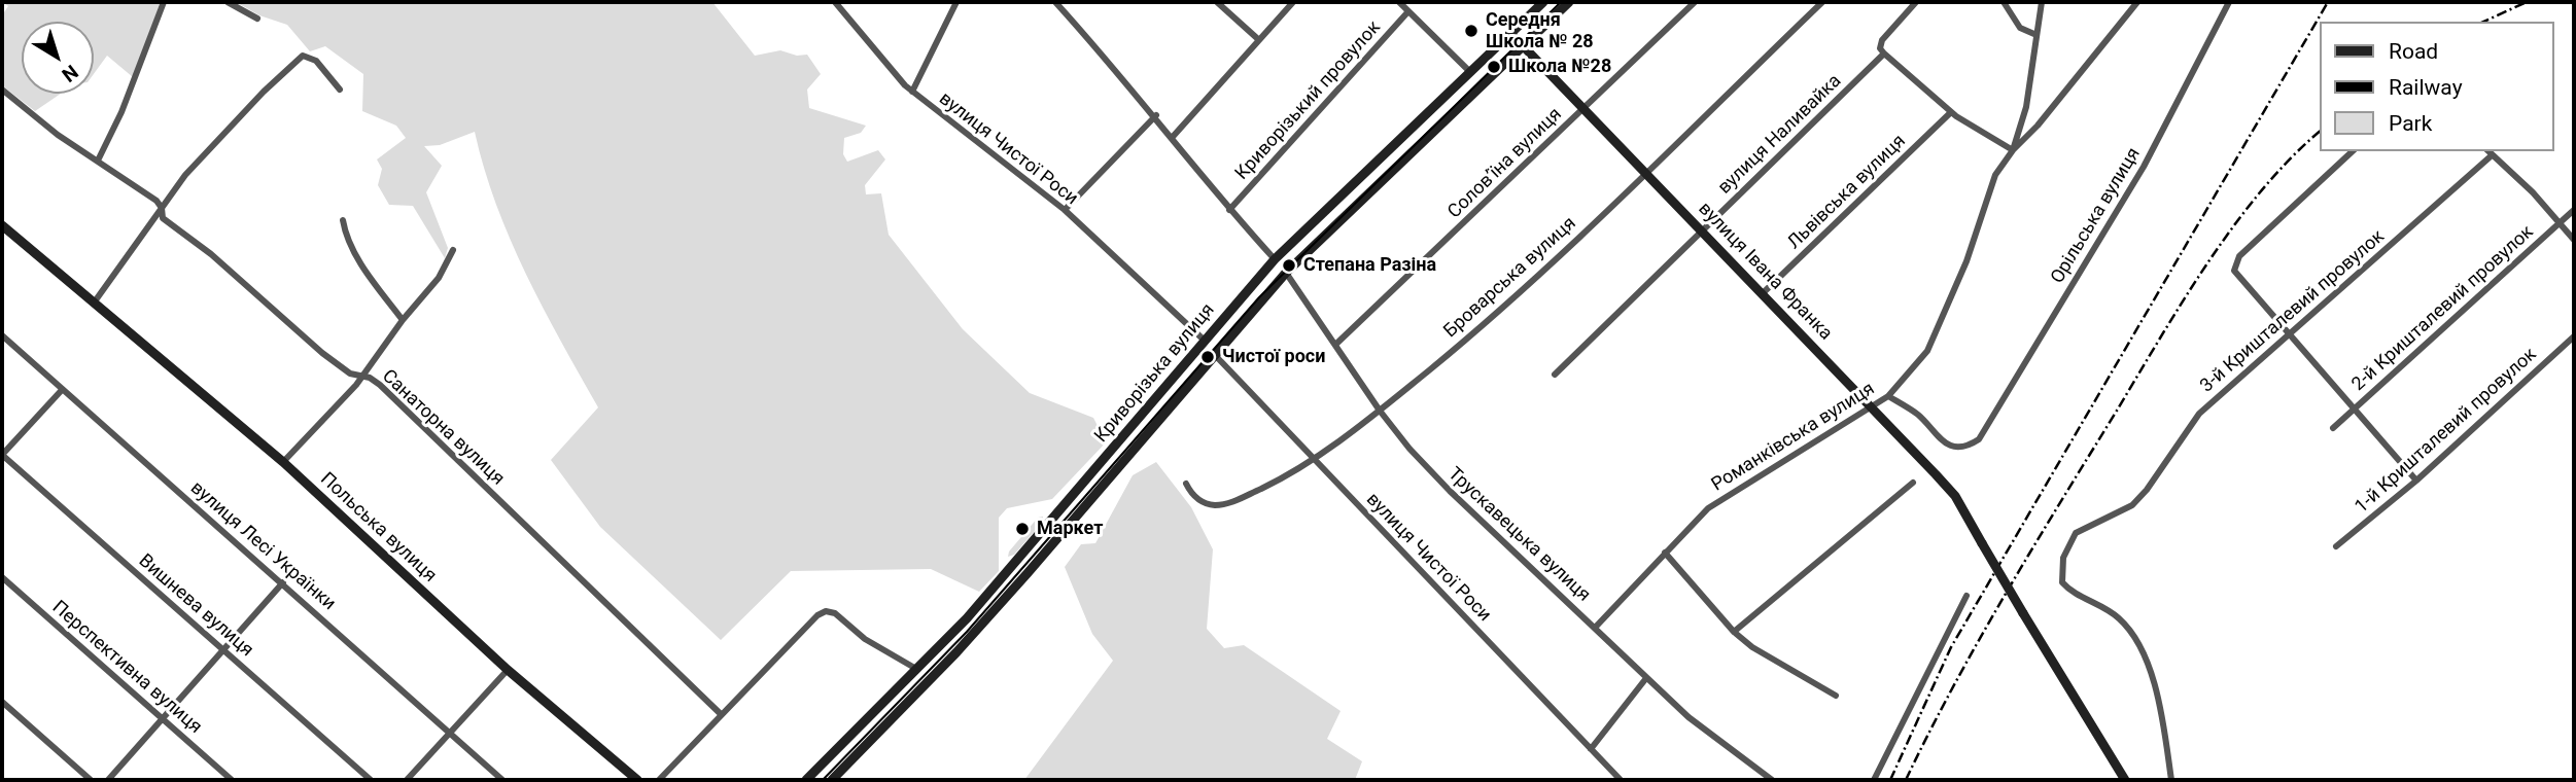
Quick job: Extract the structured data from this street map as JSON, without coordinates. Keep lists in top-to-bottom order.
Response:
{
  "streets": {
    "main road": ["вулиця Івана Франка", "Криворізька вулиця", "Польська вулиця"],
    "street": [
      "Криворізький провулок",
      "вулиця Наливайка",
      "вулиця Чистої Роси",
      "Соловʼїна вулиця",
      "Львівська вулиця",
      "Орільська вулиця",
      "Броварська вулиця",
      "2-й Кришталевий провулок",
      "3-й Кришталевий провулок",
      "Санаторна вулиця",
      "1-й Кришталевий провулок",
      "Романківська вулиця",
      "Трускавецька вулиця",
      "вулиця Лесі Українки",
      "Вишнева вулиця",
      "Перспективна вулиця"
    ]
  },
  "crossings": [
    ["вулиця Наливайка", "вулиця Івана Франка"],
    ["вулиця Чистої Роси", "Броварська вулиця"],
    ["вулиця Чистої Роси", "Криворізька вулиця"],
    ["Соловʼїна вулиця", "вулиця Івана Франка"],
    ["Соловʼїна вулиця", "Трускавецька вулиця"],
    ["Львівська вулиця", "вулиця Івана Франка"],
    ["Орільська вулиця", "Романківська вулиця"],
    ["вулиця Івана Франка", "Броварська вулиця"],
    ["вулиця Івана Франка", "Криворізька вулиця"],
    ["вулиця Івана Франка", "Романківська вулиця"],
    ["Броварська вулиця", "Трускавецька вулиця"],
    ["Криворізька вулиця", "Трускавецька вулиця"],
    ["Романківська вулиця", "Трускавецька вулиця"]
  ],
  "places": [
    "Середня Школа № 28",
    "Школа №28",
    "Степана Разіна",
    "Чистої роси",
    "Маркет"
  ],
  "legend": ["Road", "Railway", "Park"],
  "north": "bottom right"
}
